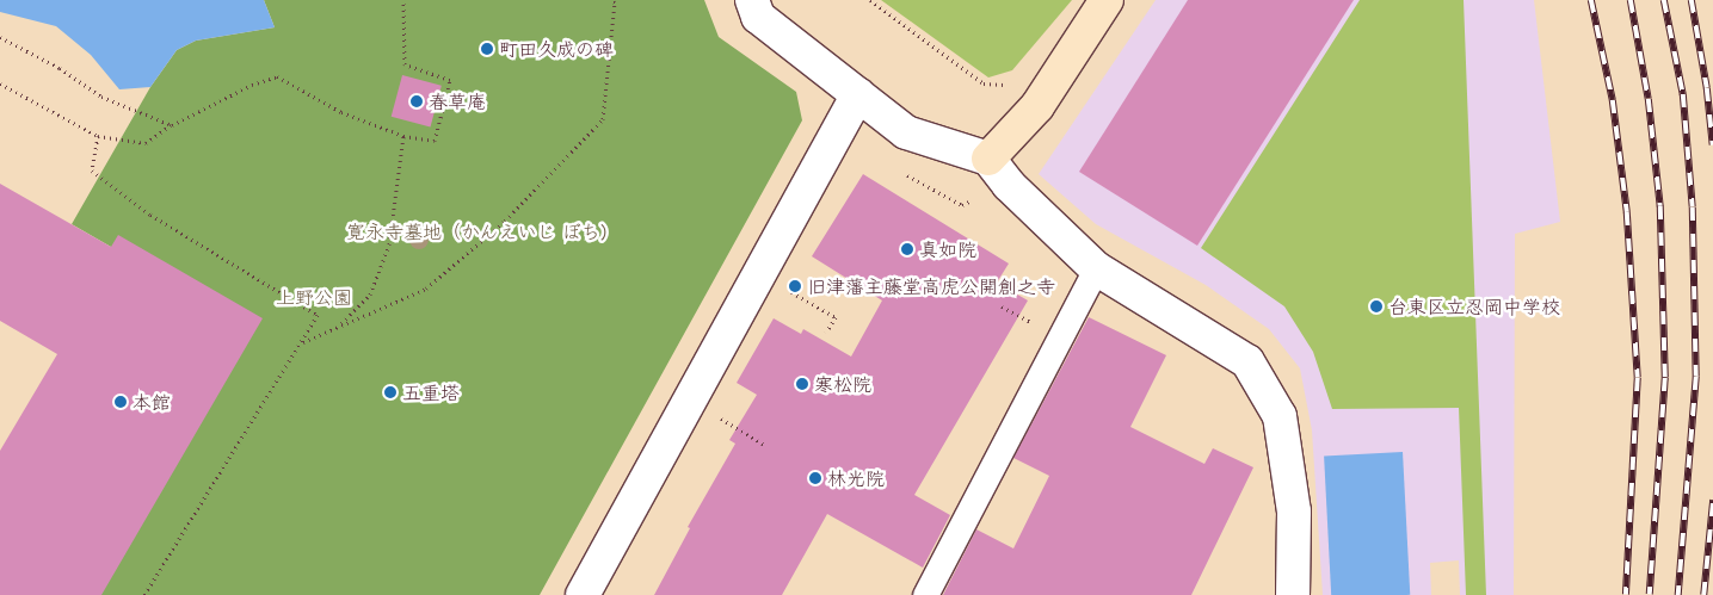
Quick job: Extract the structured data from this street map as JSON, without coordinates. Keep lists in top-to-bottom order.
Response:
{
  "parks": ["寛永寺墓地（かんえいじ ぼち)", "上野公園"],
  "places": [
    "町田久成の碑",
    "春草庵",
    "真如院",
    "旧津藩主藤堂高虎公開創之寺",
    "台東区立忍岡中学校",
    "寒松院",
    "五重塔",
    "本館",
    "林光院"
  ]
}
